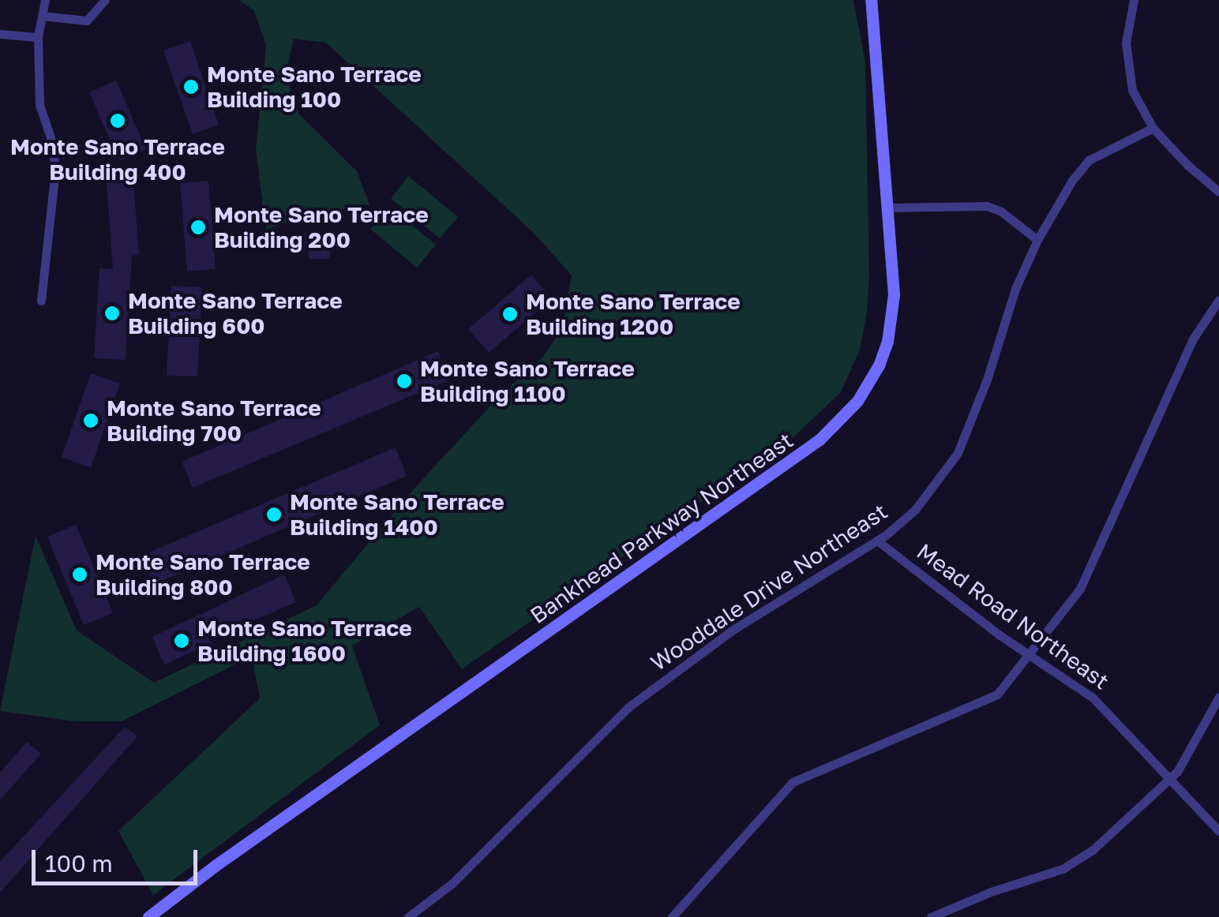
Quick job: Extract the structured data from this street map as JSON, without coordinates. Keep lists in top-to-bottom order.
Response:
{
  "streets": {
    "street": ["Bankhead Parkway Northeast", "Wooddale Drive Northeast", "Mead Road Northeast"]
  },
  "crossings": [
    ["Wooddale Drive Northeast", "Mead Road Northeast"]
  ],
  "places": [
    "Monte Sano Terrace Building 100",
    "Monte Sano Terrace Building 400",
    "Monte Sano Terrace Building 200",
    "Monte Sano Terrace Building 600",
    "Monte Sano Terrace Building 1200",
    "Monte Sano Terrace Building 1100",
    "Monte Sano Terrace Building 700",
    "Monte Sano Terrace Building 1400",
    "Monte Sano Terrace Building 800",
    "Monte Sano Terrace Building 1600"
  ],
  "scale_bar": "100 m"
}
